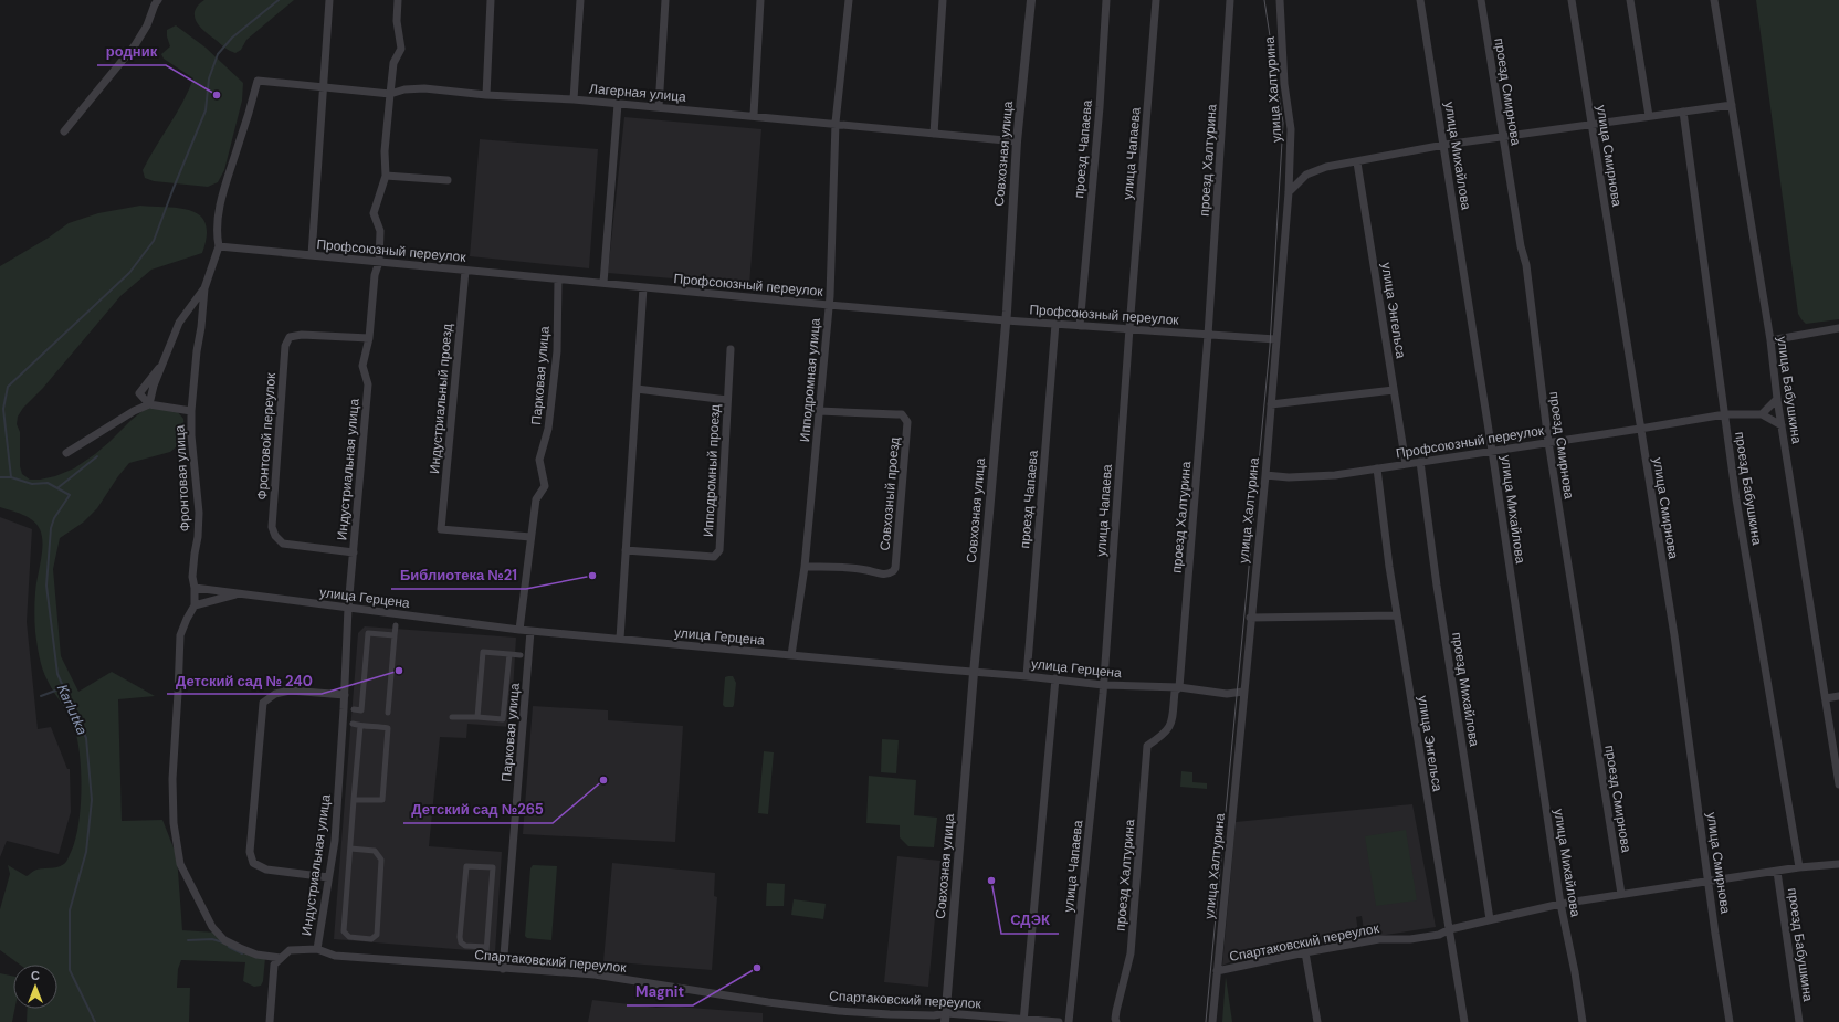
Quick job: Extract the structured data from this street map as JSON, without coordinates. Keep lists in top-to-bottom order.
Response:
{
  "streets": {
    "street": [
      "улица Халтурина",
      "проезд Смирнова",
      "Лагерная улица",
      "проезд Чапаева",
      "Совхозная улица",
      "улица Чапаева",
      "улица Михайлова",
      "улица Смирнова",
      "проезд Халтурина",
      "Профсоюзный переулок",
      "улица Энгельса",
      "Парковая улица",
      "Ипподромная улица",
      "улица Бабушкина",
      "Индустриальный проезд",
      "Фронтовой переулок",
      "Индустриальная улица",
      "Ипподромный проезд",
      "Фронтовая улица",
      "проезд Бабушкина",
      "Совхозный проезд",
      "улица Герцена",
      "проезд Михайлова",
      "Спартаковский переулок"
    ]
  },
  "crossings": [
    ["улица Халтурина", "Профсоюзный переулок"],
    ["улица Халтурина", "улица Герцена"],
    ["улица Халтурина", "Спартаковский переулок"],
    ["проезд Смирнова", "Профсоюзный переулок"],
    ["проезд Смирнова", "Спартаковский переулок"],
    ["Лагерная улица", "Совхозная улица"],
    ["Лагерная улица", "Профсоюзный переулок"],
    ["Лагерная улица", "Ипподромная улица"],
    ["Лагерная улица", "Индустриальная улица"],
    ["Лагерная улица", "Фронтовая улица"],
    ["проезд Чапаева", "Профсоюзный переулок"],
    ["проезд Чапаева", "улица Герцена"],
    ["Совхозная улица", "Профсоюзный переулок"],
    ["Совхозная улица", "улица Герцена"],
    ["Совхозная улица", "Спартаковский переулок"],
    ["улица Чапаева", "Профсоюзный переулок"],
    ["улица Чапаева", "улица Герцена"],
    ["улица Михайлова", "Профсоюзный переулок"],
    ["улица Михайлова", "Спартаковский переулок"],
    ["улица Смирнова", "Профсоюзный переулок"],
    ["улица Смирнова", "Спартаковский переулок"],
    ["проезд Халтурина", "Профсоюзный переулок"],
    ["проезд Халтурина", "улица Герцена"],
    ["Профсоюзный переулок", "улица Энгельса"],
    ["Профсоюзный переулок", "Парковая улица"],
    ["Профсоюзный переулок", "Ипподромная улица"],
    ["Профсоюзный переулок", "Индустриальный проезд"],
    ["Профсоюзный переулок", "Индустриальная улица"],
    ["Профсоюзный переулок", "Фронтовая улица"],
    ["Профсоюзный переулок", "проезд Бабушкина"],
    ["Профсоюзный переулок", "проезд Михайлова"],
    ["улица Энгельса", "Спартаковский переулок"],
    ["Парковая улица", "Индустриальный проезд"],
    ["Парковая улица", "улица Герцена"],
    ["Парковая улица", "Спартаковский переулок"],
    ["Ипподромная улица", "Совхозный проезд"],
    ["Ипподромная улица", "улица Герцена"],
    ["Фронтовой переулок", "Индустриальная улица"],
    ["Индустриальная улица", "улица Герцена"],
    ["Индустриальная улица", "Спартаковский переулок"],
    ["Фронтовая улица", "улица Герцена"],
    ["Фронтовая улица", "Спартаковский переулок"],
    ["проезд Бабушкина", "Спартаковский переулок"],
    ["проезд Михайлова", "Спартаковский переулок"]
  ],
  "water": ["Karlutka"],
  "places": [
    "родник",
    "Библиотека №21",
    "Детский сад № 240",
    "Детский сад №265",
    "СДЭК",
    "Magnit"
  ],
  "north": "top"
}
